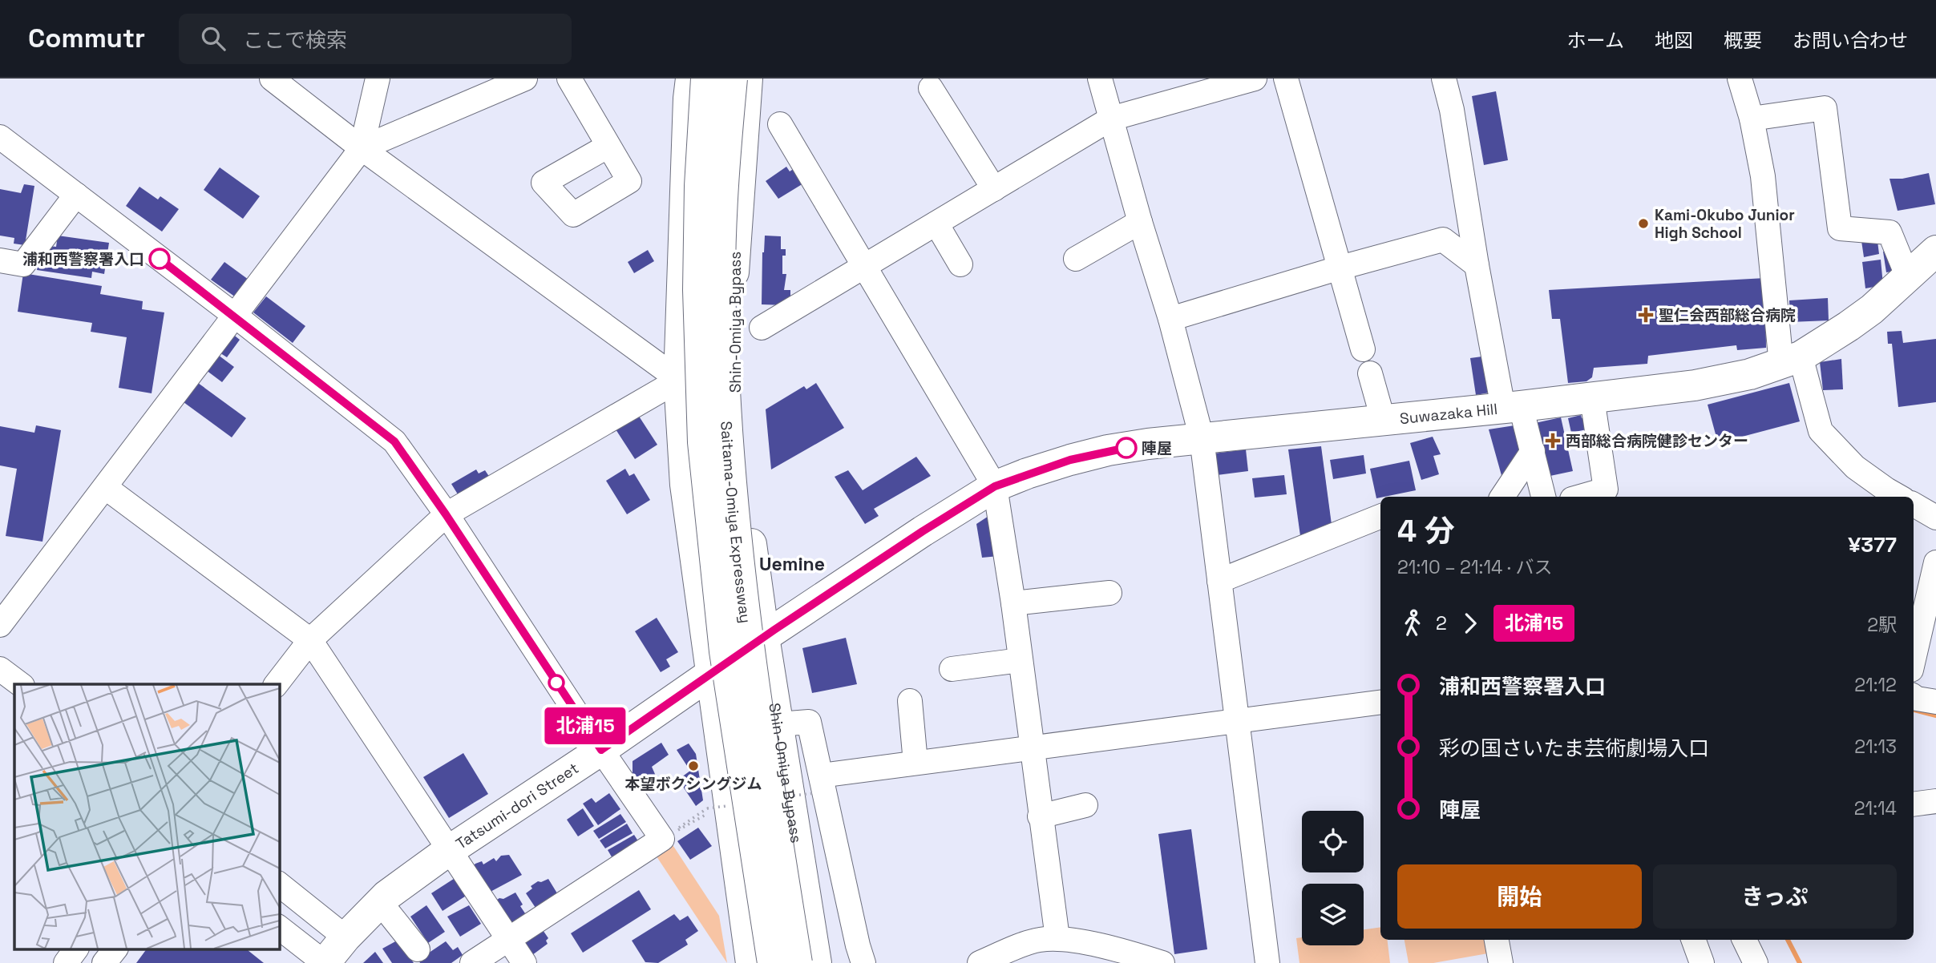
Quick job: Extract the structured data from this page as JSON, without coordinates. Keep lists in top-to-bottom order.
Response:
{
  "streets": {
    "main road": [
      "Shin-Omiya Bypass",
      "Suwazaka Hill",
      "Saitama-Omiya Expressway",
      "Tatsumi-dori Street"
    ]
  },
  "crossings": [
    ["Shin-Omiya Bypass", "Tatsumi-dori Street"],
    ["Suwazaka Hill", "Tatsumi-dori Street"]
  ],
  "districts": ["Uemine"],
  "places": {
    "other": [
      "Kami-Okubo Junior High School",
      "浦和西警察署入口",
      "陣屋",
      "本望ボクシングジム"
    ],
    "health": ["聖仁会西部総合病院", "西部総合病院健診センター"]
  },
  "lines": ["bus line 北浦15"],
  "page": {
    "header": "Commutr",
    "search": "ここで検索",
    "nav": [
      "ホーム",
      "地図",
      "概要",
      "お問い合わせ"
    ],
    "on_map": "北浦15",
    "heading": ["4 分", "21:10 – 21:14 · バス", "¥377"],
    "legs": ["2", "北浦15", "2駅"],
    "list": [
      {
        "name": "浦和西警察署入口",
        "value": "21:12"
      },
      {
        "name": "彩の国さいたま芸術劇場入口",
        "value": "21:13"
      },
      {
        "name": "陣屋",
        "value": "21:14"
      }
    ],
    "buttons": ["開始", "きっぷ"]
  }
}
